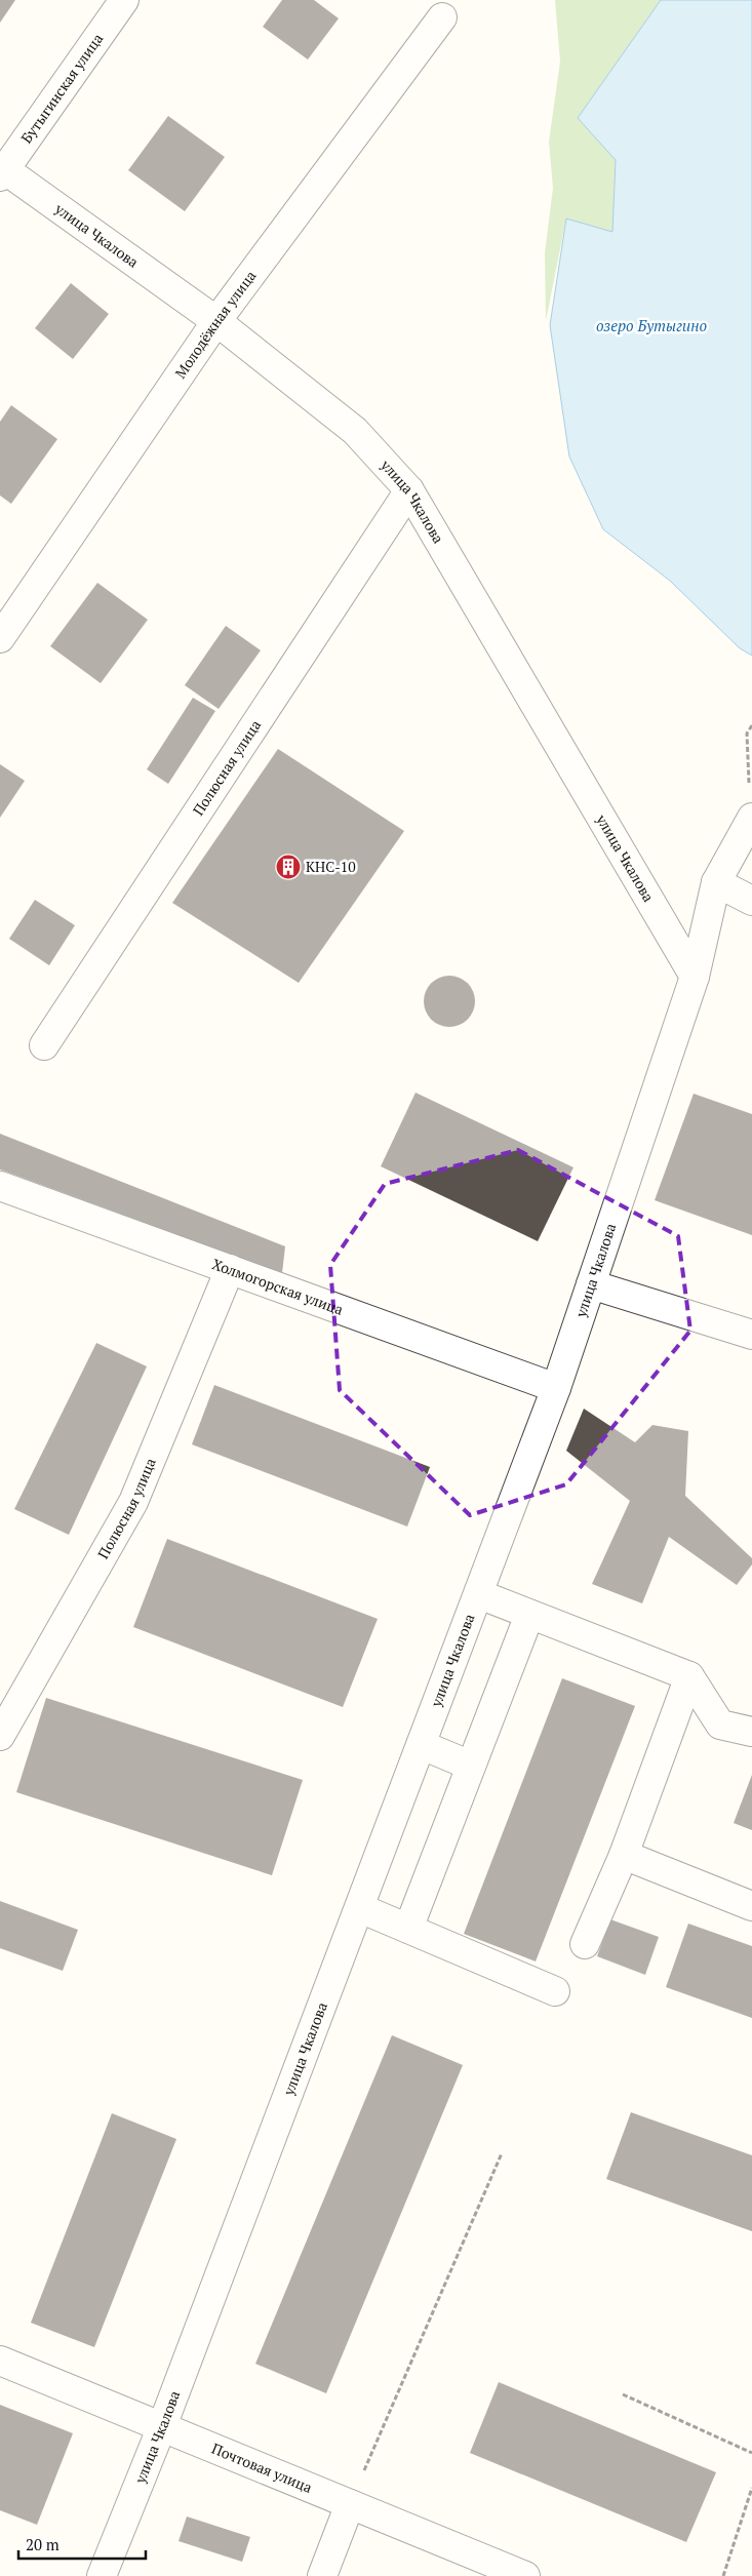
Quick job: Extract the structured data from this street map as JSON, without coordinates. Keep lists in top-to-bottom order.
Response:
{
  "streets": {
    "street": [
      "Бутыгинская улица",
      "улица Чкалова",
      "Молодёжная улица",
      "Полюсная улица",
      "Холмогорская улица",
      "Почтовая улица"
    ]
  },
  "crossings": [
    ["Бутыгинская улица", "улица Чкалова"],
    ["улица Чкалова", "Молодёжная улица"],
    ["улица Чкалова", "Полюсная улица"],
    ["улица Чкалова", "Холмогорская улица"],
    ["улица Чкалова", "Почтовая улица"],
    ["Полюсная улица", "Холмогорская улица"]
  ],
  "water": ["озеро Бутыгино"],
  "places": {
    "building": ["КНС-10"]
  },
  "scale_bar": "20 m"
}
